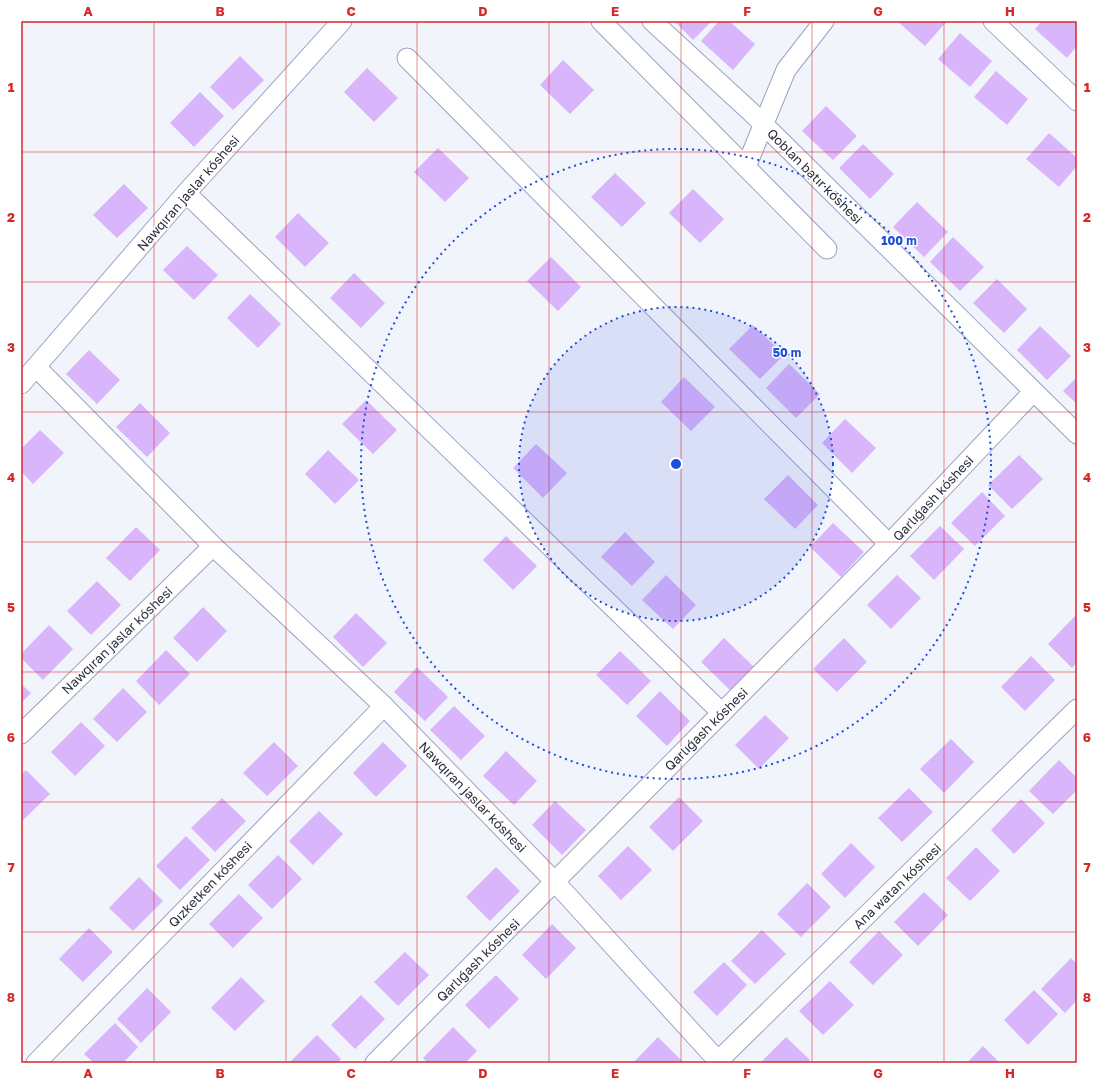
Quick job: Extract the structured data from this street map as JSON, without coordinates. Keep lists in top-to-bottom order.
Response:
{
  "streets": {
    "street": [
      "Qoblan batır kóshesi",
      "Nawqıran jaslar kóshesi",
      "Qarlıǵash kóshesi",
      "Qızketken kóshesi",
      "Ana watan kóshesi"
    ]
  },
  "crossings": [
    ["Qoblan batır kóshesi", "Qarlıǵash kóshesi"],
    ["Nawqıran jaslar kóshesi", "Qarlıǵash kóshesi"],
    ["Nawqıran jaslar kóshesi", "Qızketken kóshesi"],
    ["Nawqıran jaslar kóshesi", "Ana watan kóshesi"]
  ],
  "grid": {
    "columns": [
      "A",
      "B",
      "C",
      "D",
      "E",
      "F",
      "G",
      "H"
    ],
    "rows": [
      "1",
      "2",
      "3",
      "4",
      "5",
      "6",
      "7",
      "8"
    ]
  },
  "rings": ["100 m", "50 m"]
}
